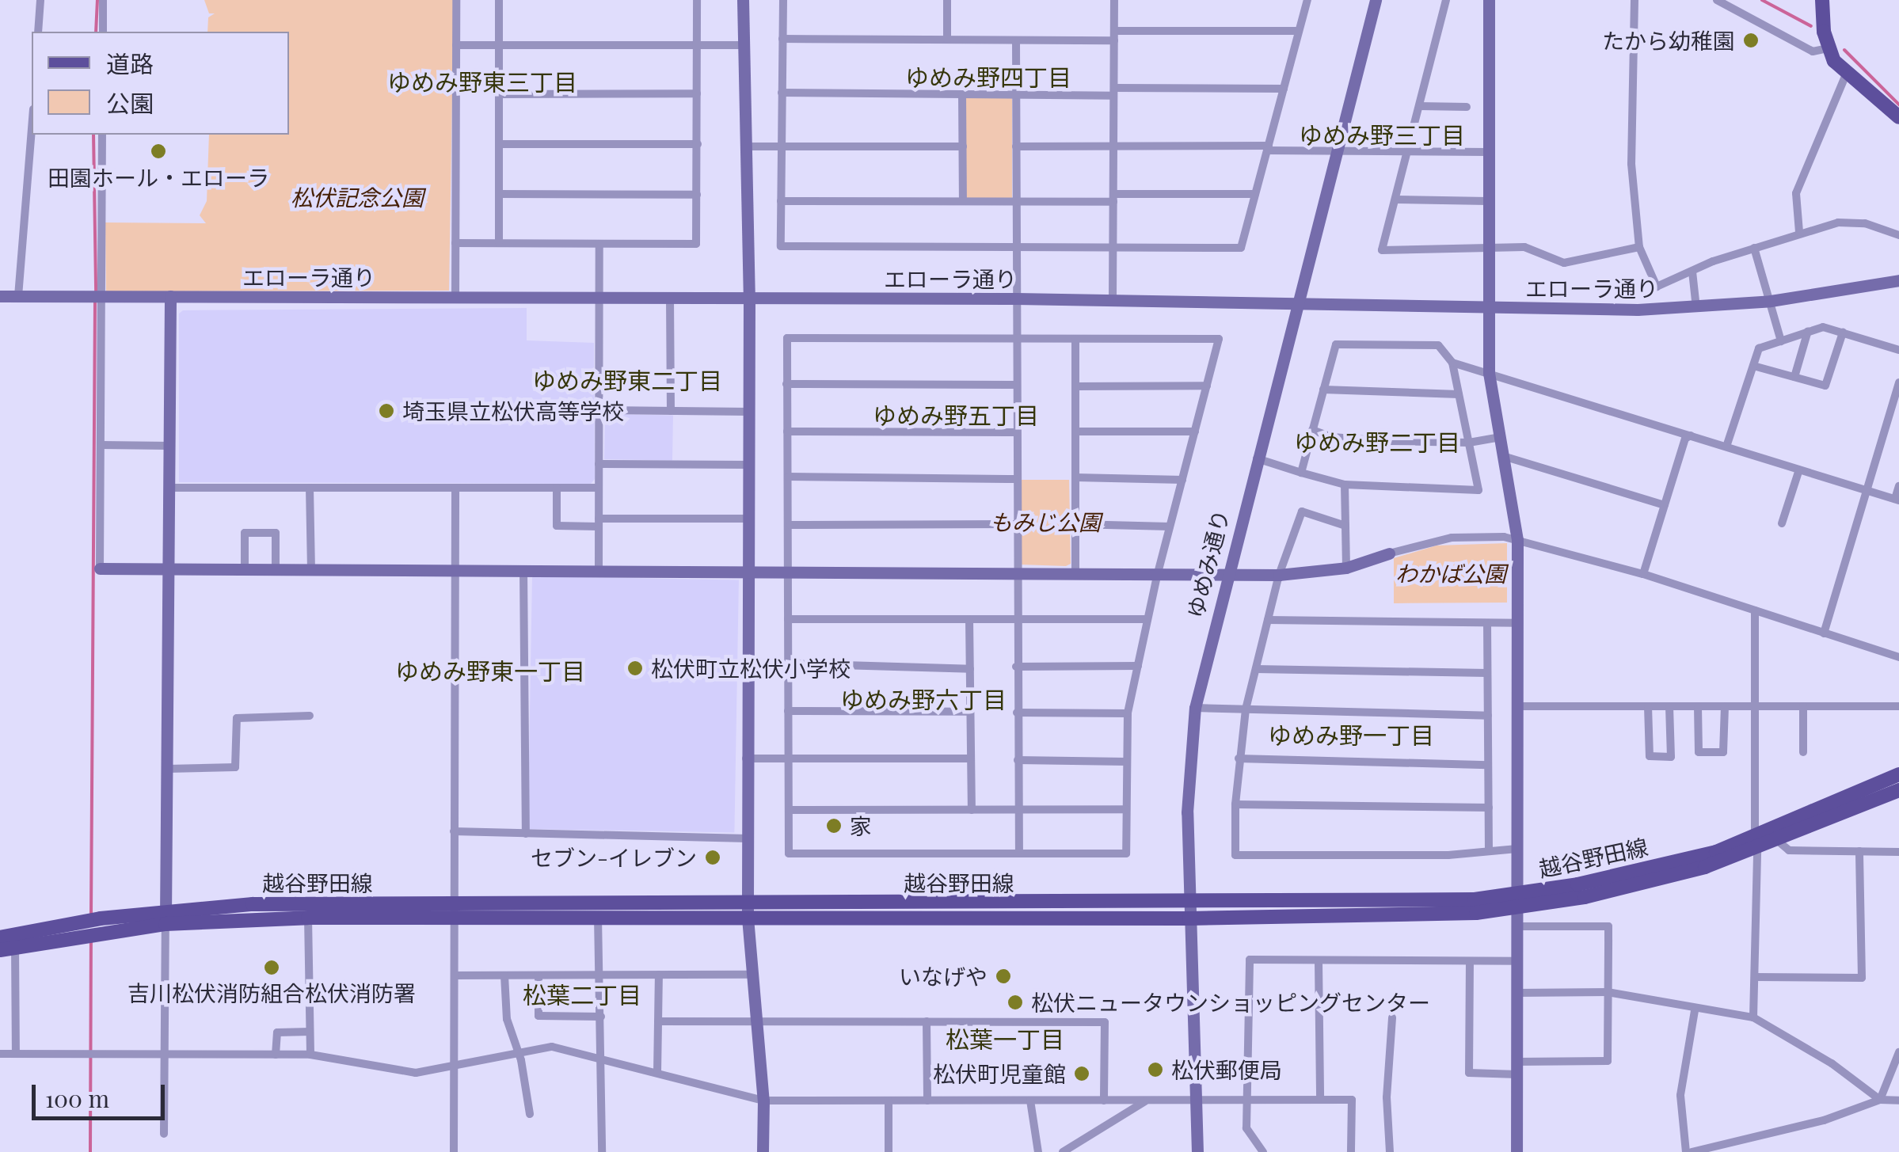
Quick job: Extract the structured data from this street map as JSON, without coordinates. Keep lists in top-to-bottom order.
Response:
{
  "streets": {
    "main road": ["越谷野田線"],
    "street": ["エローラ通り", "ゆめみ通り"]
  },
  "crossings": [
    ["エローラ通り", "ゆめみ通り"],
    ["ゆめみ通り", "越谷野田線"]
  ],
  "districts": [
    "ゆめみ野四丁目",
    "ゆめみ野東三丁目",
    "ゆめみ野三丁目",
    "ゆめみ野東二丁目",
    "ゆめみ野五丁目",
    "ゆめみ野二丁目",
    "ゆめみ野東一丁目",
    "ゆめみ野六丁目",
    "ゆめみ野一丁目",
    "松葉二丁目",
    "松葉一丁目"
  ],
  "parks": ["松伏記念公園", "もみじ公園", "わかば公園"],
  "places": [
    "たから幼稚園",
    "田園ホール・エローラ",
    "埼玉県立松伏高等学校",
    "松伏町立松伏小学校",
    "家",
    "セブン-イレブン",
    "吉川松伏消防組合松伏消防署",
    "いなげや",
    "松伏ニュータウンショッピングセンター",
    "松伏郵便局",
    "松伏町児童館"
  ],
  "legend": ["道路", "公園"],
  "scale_bar": "100 m"
}
